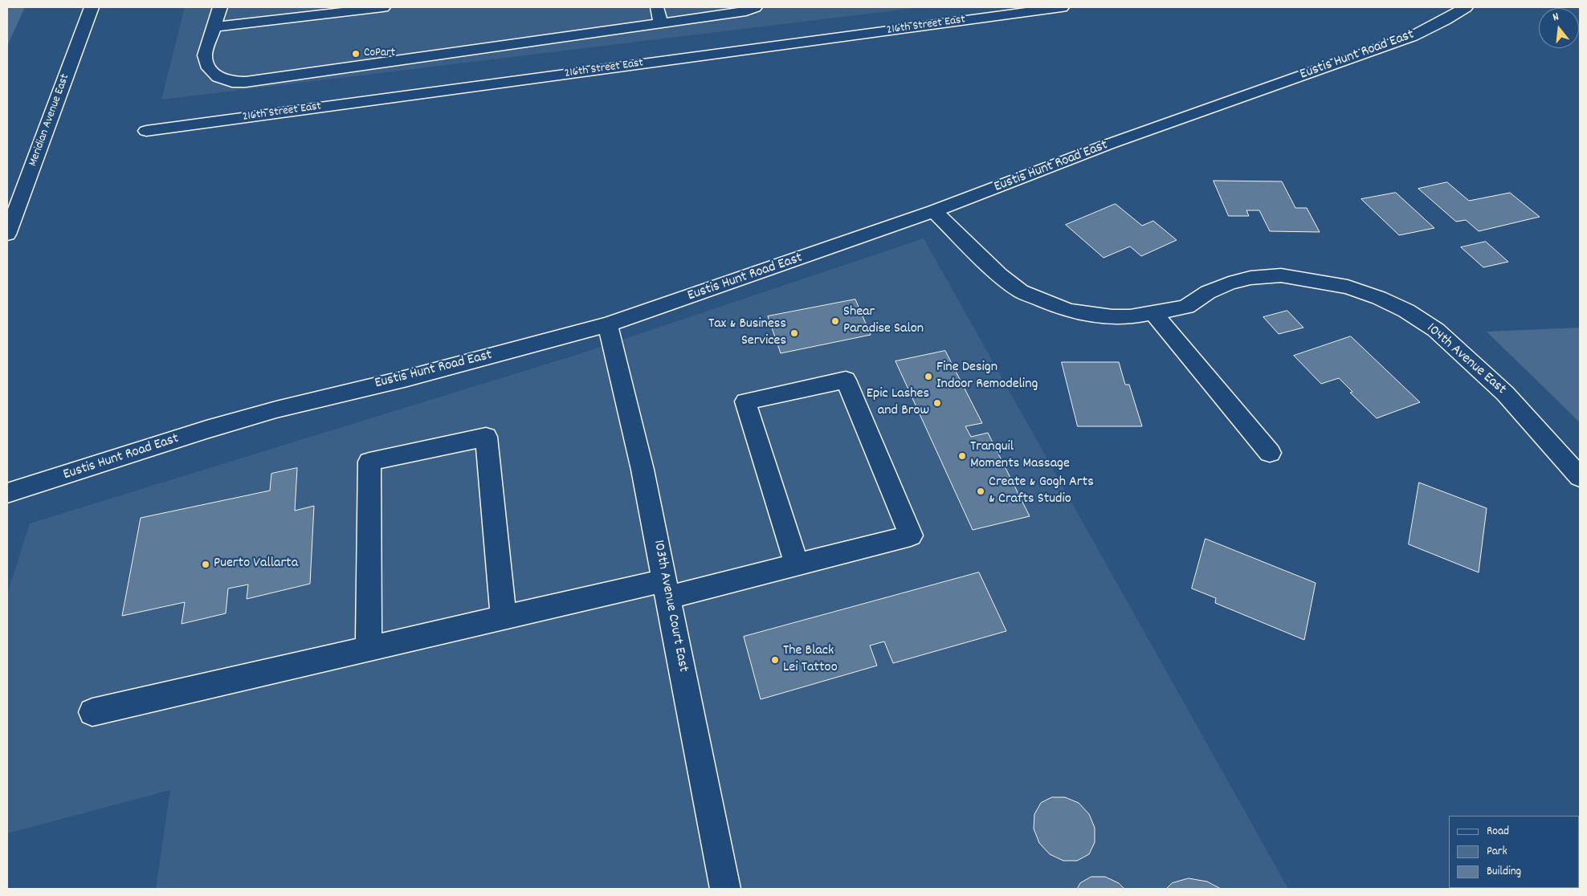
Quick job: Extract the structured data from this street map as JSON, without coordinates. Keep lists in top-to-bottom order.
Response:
{
  "streets": {
    "street": [
      "216th Street East",
      "Eustis Hunt Road East",
      "Meridian Avenue East",
      "104th Avenue East",
      "103th Avenue Court East"
    ]
  },
  "crossings": [
    ["Eustis Hunt Road East", "104th Avenue East"],
    ["Eustis Hunt Road East", "103th Avenue Court East"]
  ],
  "places": [
    "CoPart",
    "Shear Paradise Salon",
    "Tax & Business Services",
    "Fine Design Indoor Remodeling",
    "Epic Lashes and Brow",
    "Tranquil Moments Massage",
    "Create & Gogh Arts & Crafts Studio",
    "Puerto Vallarta",
    "The Black Lei Tattoo"
  ],
  "legend": ["Road", "Park", "Building"],
  "north": "top"
}
